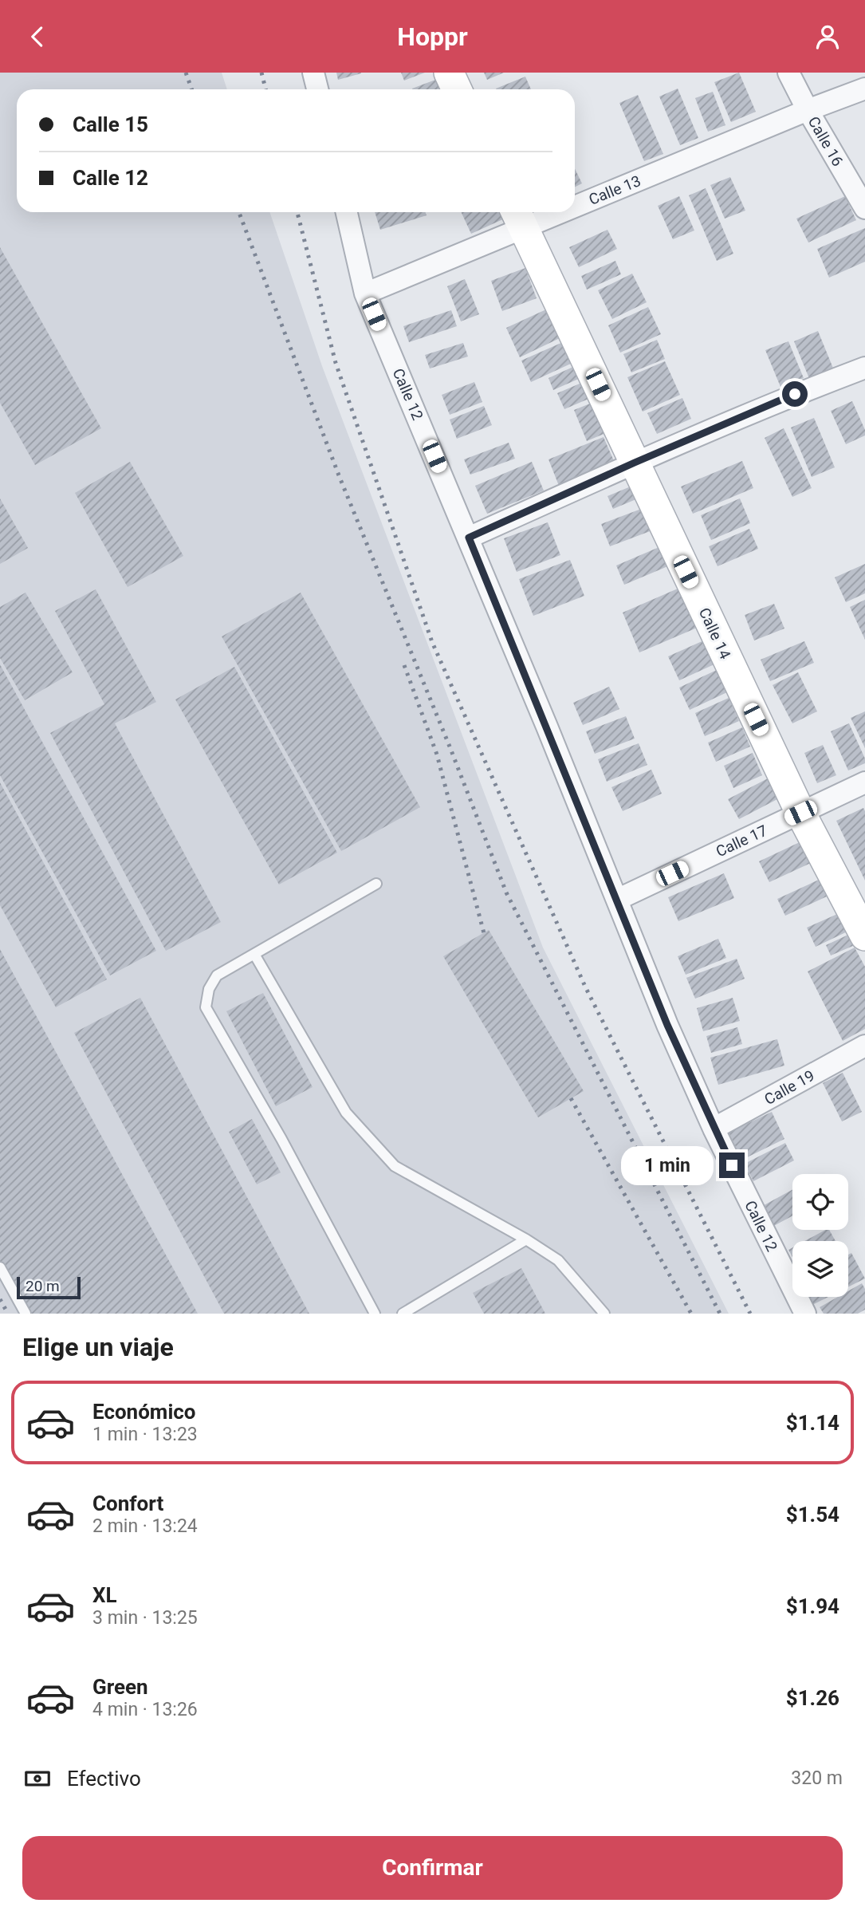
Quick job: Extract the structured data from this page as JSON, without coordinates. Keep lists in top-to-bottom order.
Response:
{
  "streets": {
    "main road": ["Calle 14"],
    "street": [
      "Calle 16",
      "Calle 13",
      "Calle 12",
      "Calle 17",
      "Calle 19"
    ]
  },
  "crossings": [
    ["Calle 16", "Calle 13"],
    ["Calle 13", "Calle 12"],
    ["Calle 13", "Calle 14"],
    ["Calle 12", "Calle 17"],
    ["Calle 12", "Calle 19"],
    ["Calle 14", "Calle 17"]
  ],
  "scale_bar": "20 m",
  "page": {
    "header": "Hoppr",
    "banner": ["Calle 15", "Calle 12"],
    "bubble": "1 min",
    "scale": "20 m",
    "heading": "Elige un viaje",
    "list": [
      {
        "name": "Económico",
        "note": "1 min · 13:23",
        "value": "$1.14"
      },
      {
        "name": "Confort",
        "note": "2 min · 13:24",
        "value": "$1.54"
      },
      {
        "name": "XL",
        "note": "3 min · 13:25",
        "value": "$1.94"
      },
      {
        "name": "Green",
        "note": "4 min · 13:26",
        "value": "$1.26"
      }
    ],
    "pay": ["Efectivo", "320 m"],
    "buttons": "Confirmar"
  }
}
